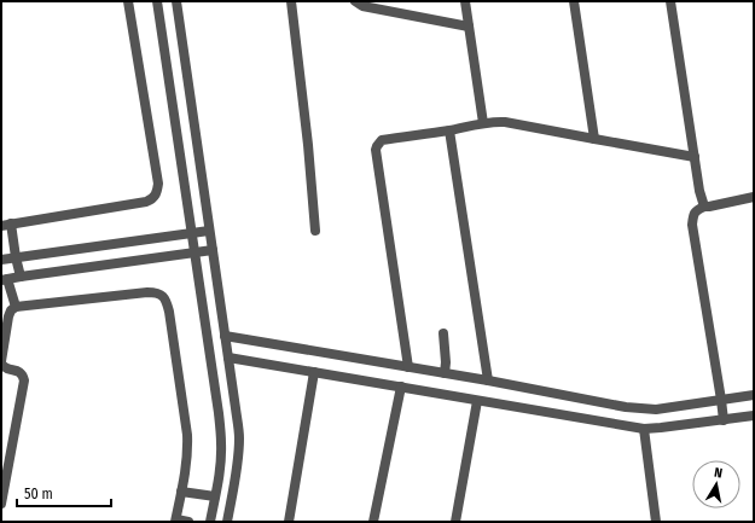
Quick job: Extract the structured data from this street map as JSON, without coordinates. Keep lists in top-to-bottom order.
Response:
{
  "scale_bar": "50 m",
  "north": "top"
}
